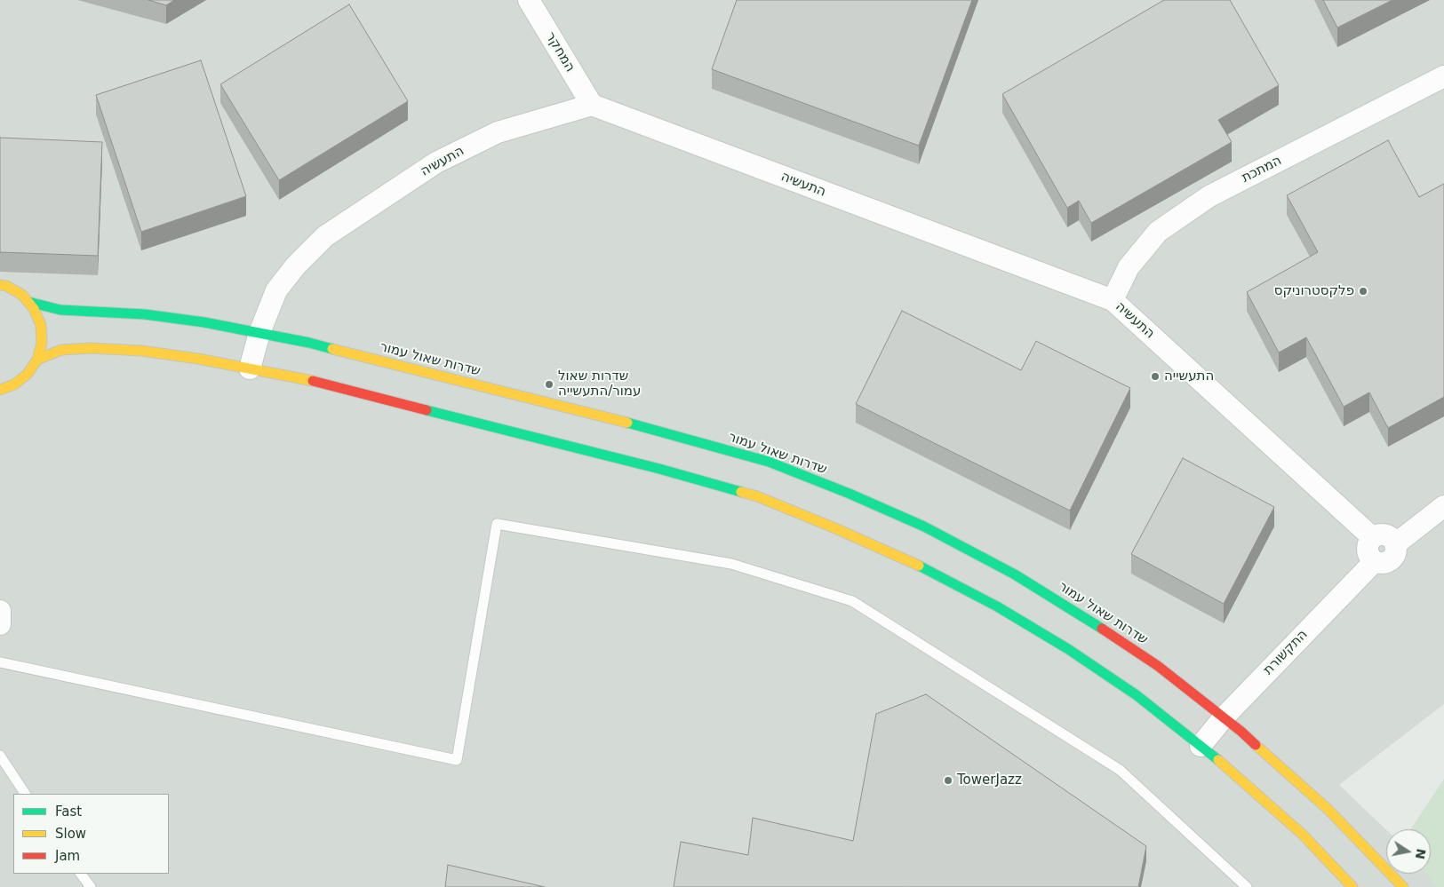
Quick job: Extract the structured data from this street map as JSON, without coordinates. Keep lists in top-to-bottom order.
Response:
{
  "streets": {
    "street": [
      "המחקר",
      "התעשיה",
      "המתכת",
      "שדרות שאול עמור",
      "התקשורת"
    ]
  },
  "crossings": [
    ["המחקר", "התעשיה"],
    ["התעשיה", "המתכת"],
    ["התעשיה", "שדרות שאול עמור"],
    ["התעשיה", "התקשורת"],
    ["שדרות שאול עמור", "התקשורת"]
  ],
  "places": [
    "פלקסטרוניקס",
    "התעשייה",
    "שדרות שאול עמור/התעשייה",
    "TowerJazz"
  ],
  "legend": ["Fast", "Slow", "Jam"],
  "north": "right"
}
